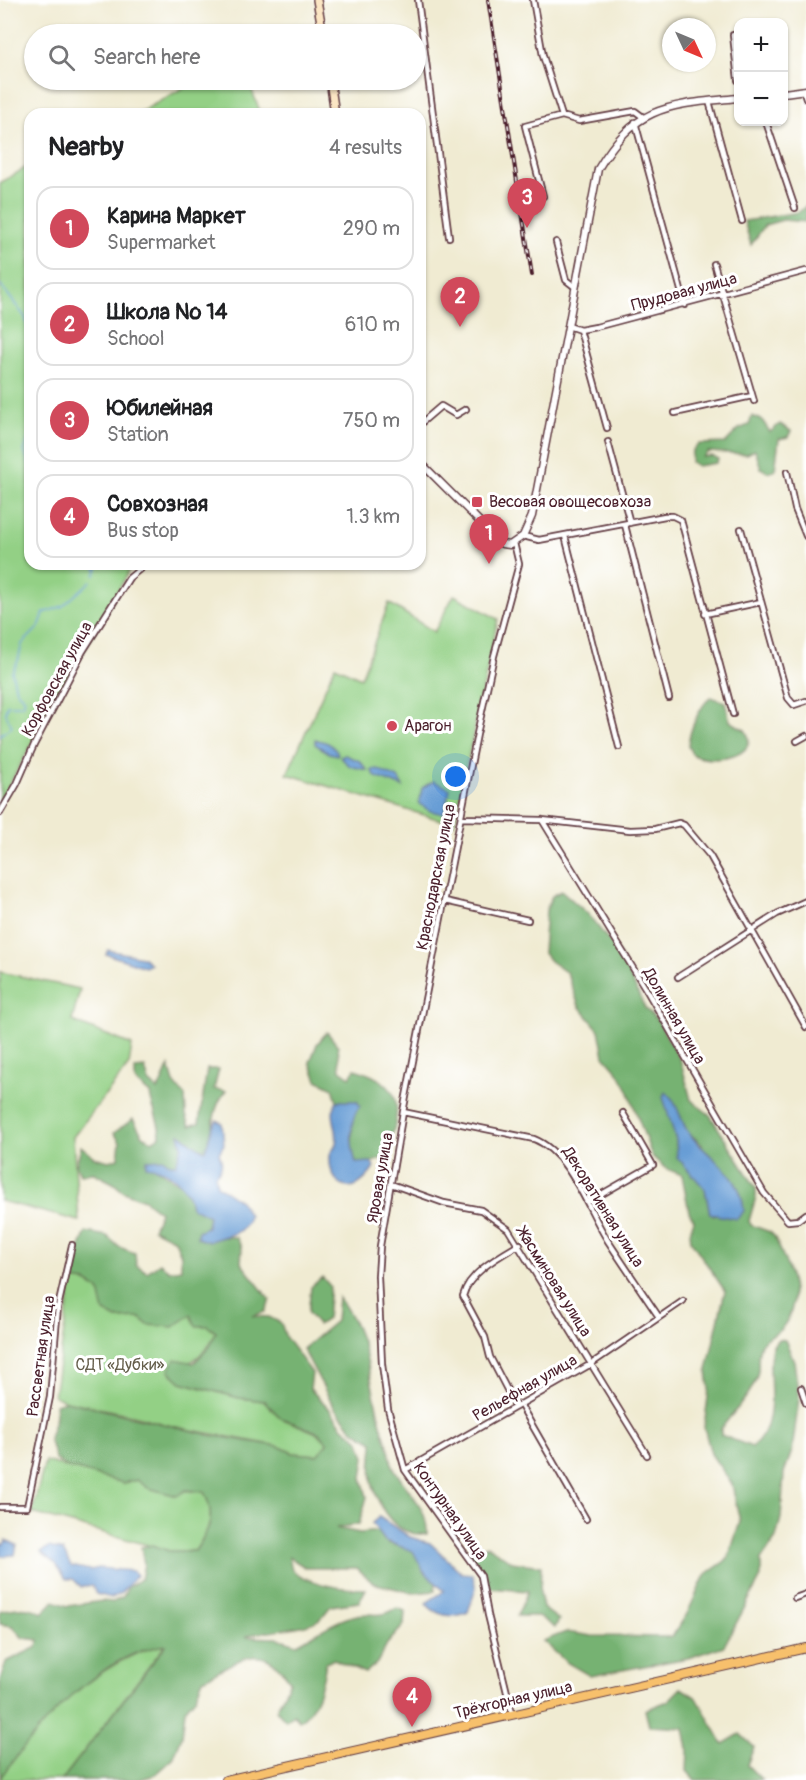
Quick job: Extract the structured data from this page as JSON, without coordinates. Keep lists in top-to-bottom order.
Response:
{
  "streets": {
    "highway": ["Трёхгорная улица"],
    "street": [
      "Прудовая улица",
      "Корфовская улица",
      "Краснодарская улица",
      "Долинная улица",
      "Яровая улица",
      "Декоративная улица",
      "Жасминовая улица",
      "Рассветная улица",
      "Рельефная улица",
      "Контурная улица"
    ]
  },
  "crossings": [
    ["Краснодарская улица", "Яровая улица"],
    ["Яровая улица", "Декоративная улица"],
    ["Яровая улица", "Жасминовая улица"],
    ["Яровая улица", "Контурная улица"],
    ["Декоративная улица", "Рельефная улица"],
    ["Жасминовая улица", "Рельефная улица"],
    ["Рельефная улица", "Контурная улица"],
    ["Контурная улица", "Трёхгорная улица"]
  ],
  "parks": ["СДТ «Дубки»"],
  "places": {
    "transit": ["Весовая овощесовхоза"],
    "other": ["Арагон"]
  },
  "north": "bottom right",
  "page": {
    "map_buttons": ["+", "−"],
    "search": "Search here",
    "heading": ["Nearby", "4 results"],
    "pins": [
      "3",
      "2",
      "1",
      "4"
    ],
    "list": [
      {
        "mark": "1",
        "name": "Карина Маркет",
        "note": "Supermarket",
        "value": "290 m"
      },
      {
        "mark": "2",
        "name": "Школа № 14",
        "note": "School",
        "value": "610 m"
      },
      {
        "mark": "3",
        "name": "Юбилейная",
        "note": "Station",
        "value": "750 m"
      },
      {
        "mark": "4",
        "name": "Совхозная",
        "note": "Bus stop",
        "value": "1.3 km"
      }
    ]
  }
}
